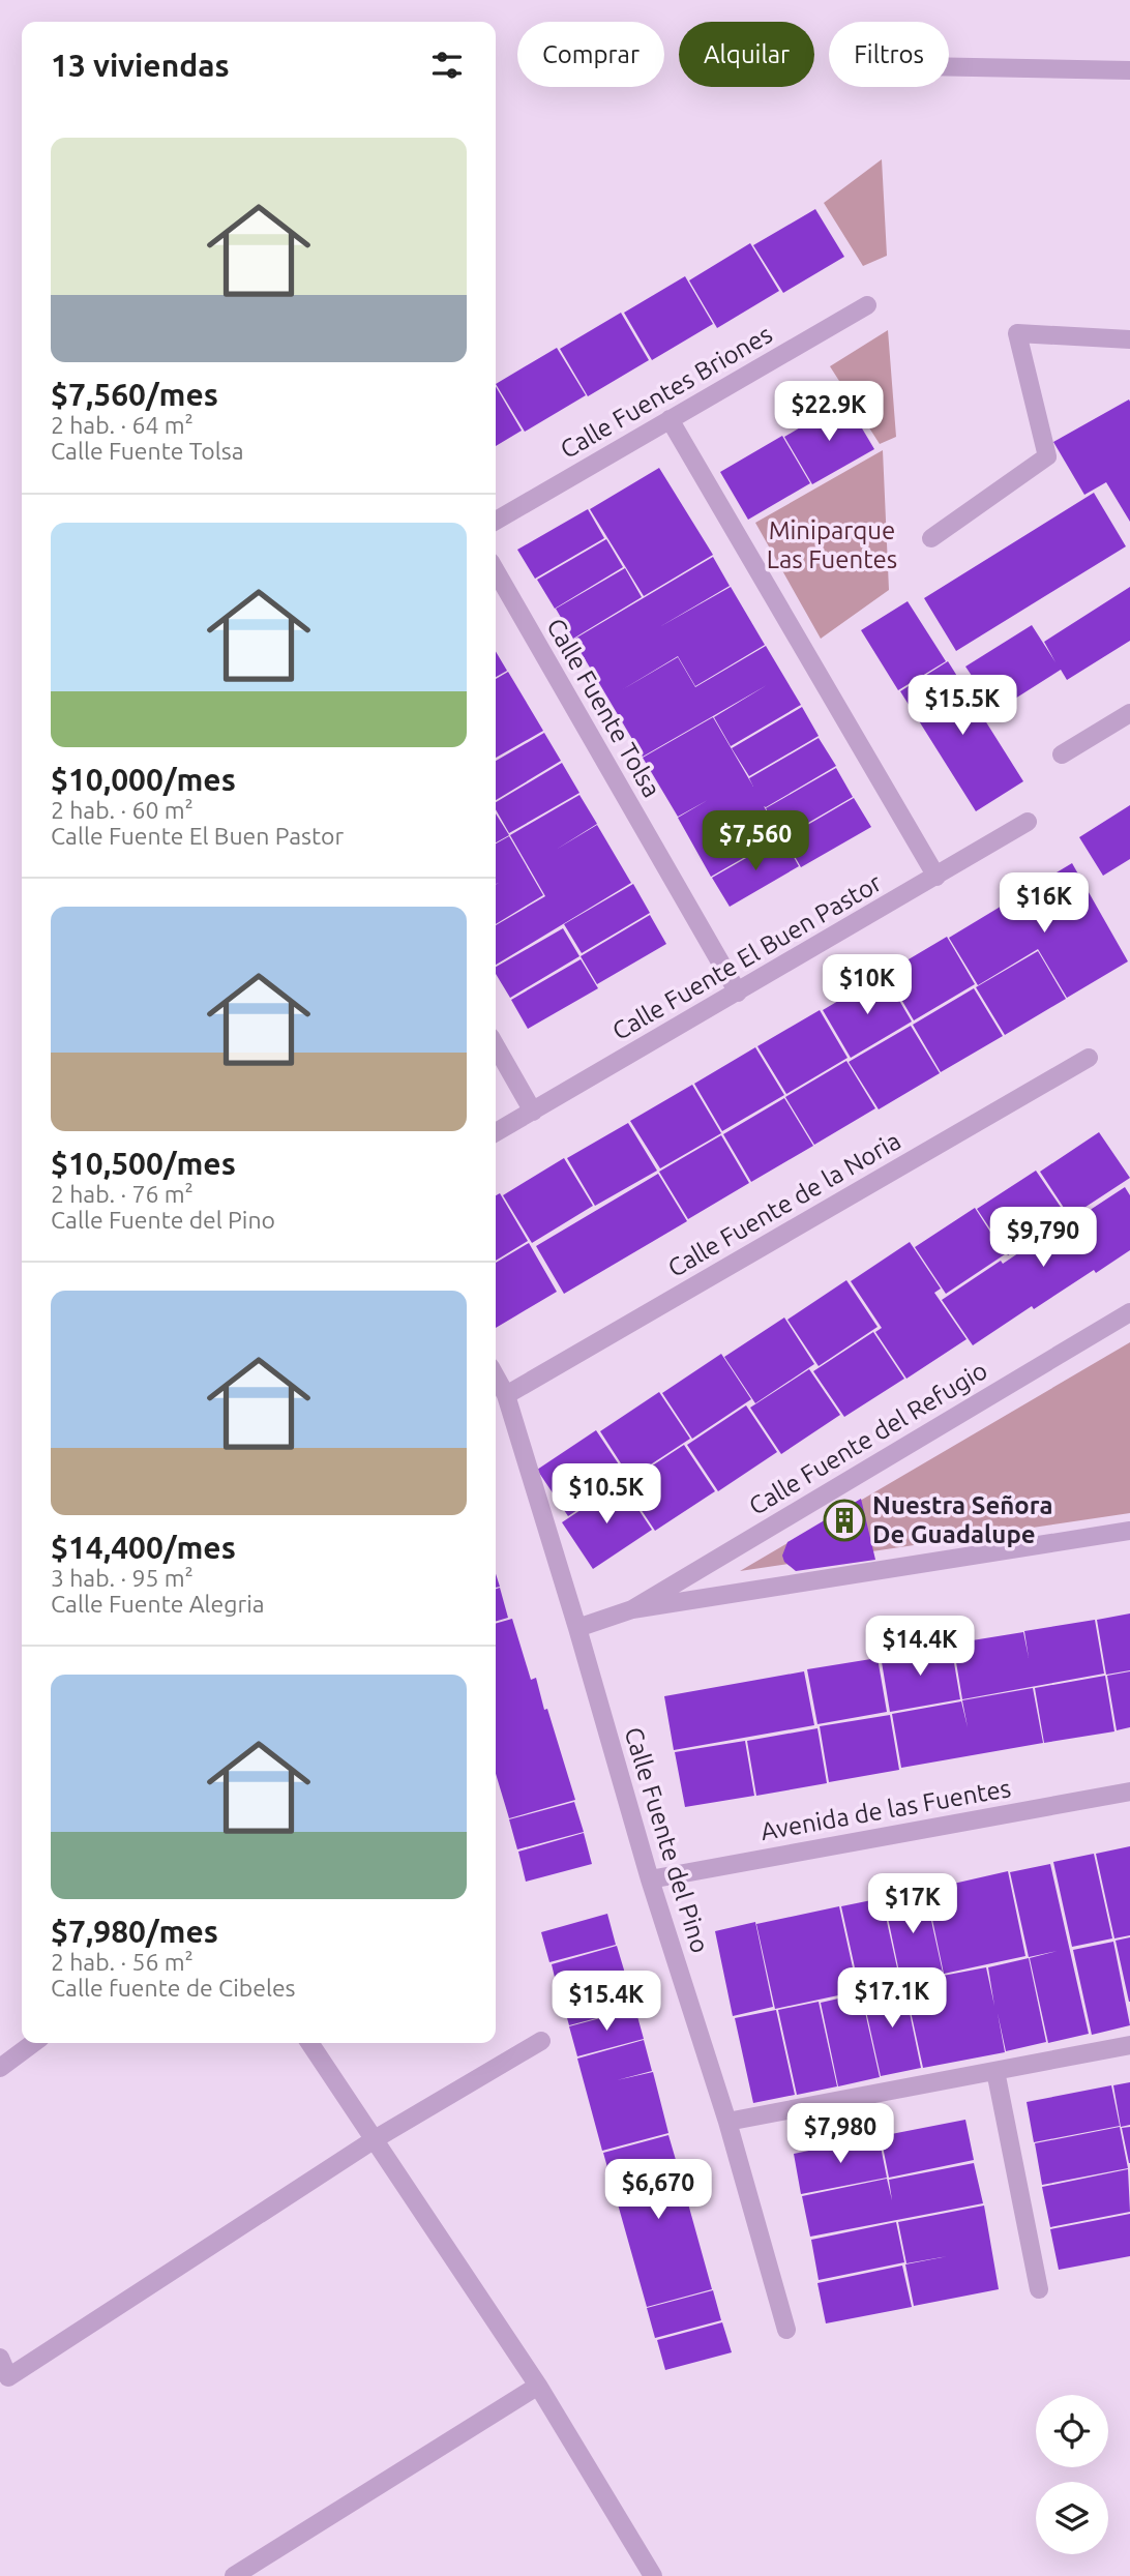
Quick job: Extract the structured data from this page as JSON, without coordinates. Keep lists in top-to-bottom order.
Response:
{
  "streets": {
    "street": [
      "Calle Fuentes Briones",
      "Calle Fuente Tolsa",
      "Calle Fuente El Buen Pastor",
      "Calle Fuente de la Noria",
      "Calle Fuente del Refugio",
      "Avenida de las Fuentes",
      "Calle Fuente del Pino"
    ]
  },
  "crossings": [
    ["Calle Fuente Tolsa", "Calle Fuente El Buen Pastor"],
    ["Calle Fuente de la Noria", "Calle Fuente del Pino"],
    ["Avenida de las Fuentes", "Calle Fuente del Pino"]
  ],
  "parks": ["Miniparque Las Fuentes"],
  "places": {
    "building": ["Nuestra Señora De Guadalupe"]
  },
  "page": {
    "chip": ["Comprar", "Alquilar", "Filtros"],
    "heading": "13 viviendas",
    "list": [
      {
        "name": "$7,560/mes",
        "note": "2 hab. · 64 m² · Calle Fuente Tolsa"
      },
      {
        "name": "$10,000/mes",
        "note": "2 hab. · 60 m² · Calle Fuente El Buen Pastor"
      },
      {
        "name": "$10,500/mes",
        "note": "2 hab. · 76 m² · Calle Fuente del Pino"
      },
      {
        "name": "$14,400/mes",
        "note": "3 hab. · 95 m² · Calle Fuente Alegria"
      },
      {
        "name": "$7,980/mes",
        "note": "2 hab. · 56 m² · Calle fuente de Cibeles"
      }
    ],
    "price": [
      "$22.9K",
      "$15.5K",
      "$7,560",
      "$16K",
      "$10K",
      "$9,790",
      "$10.5K",
      "$14.4K",
      "$17K",
      "$17.1K",
      "$15.4K",
      "$7,980",
      "$6,670"
    ]
  }
}
